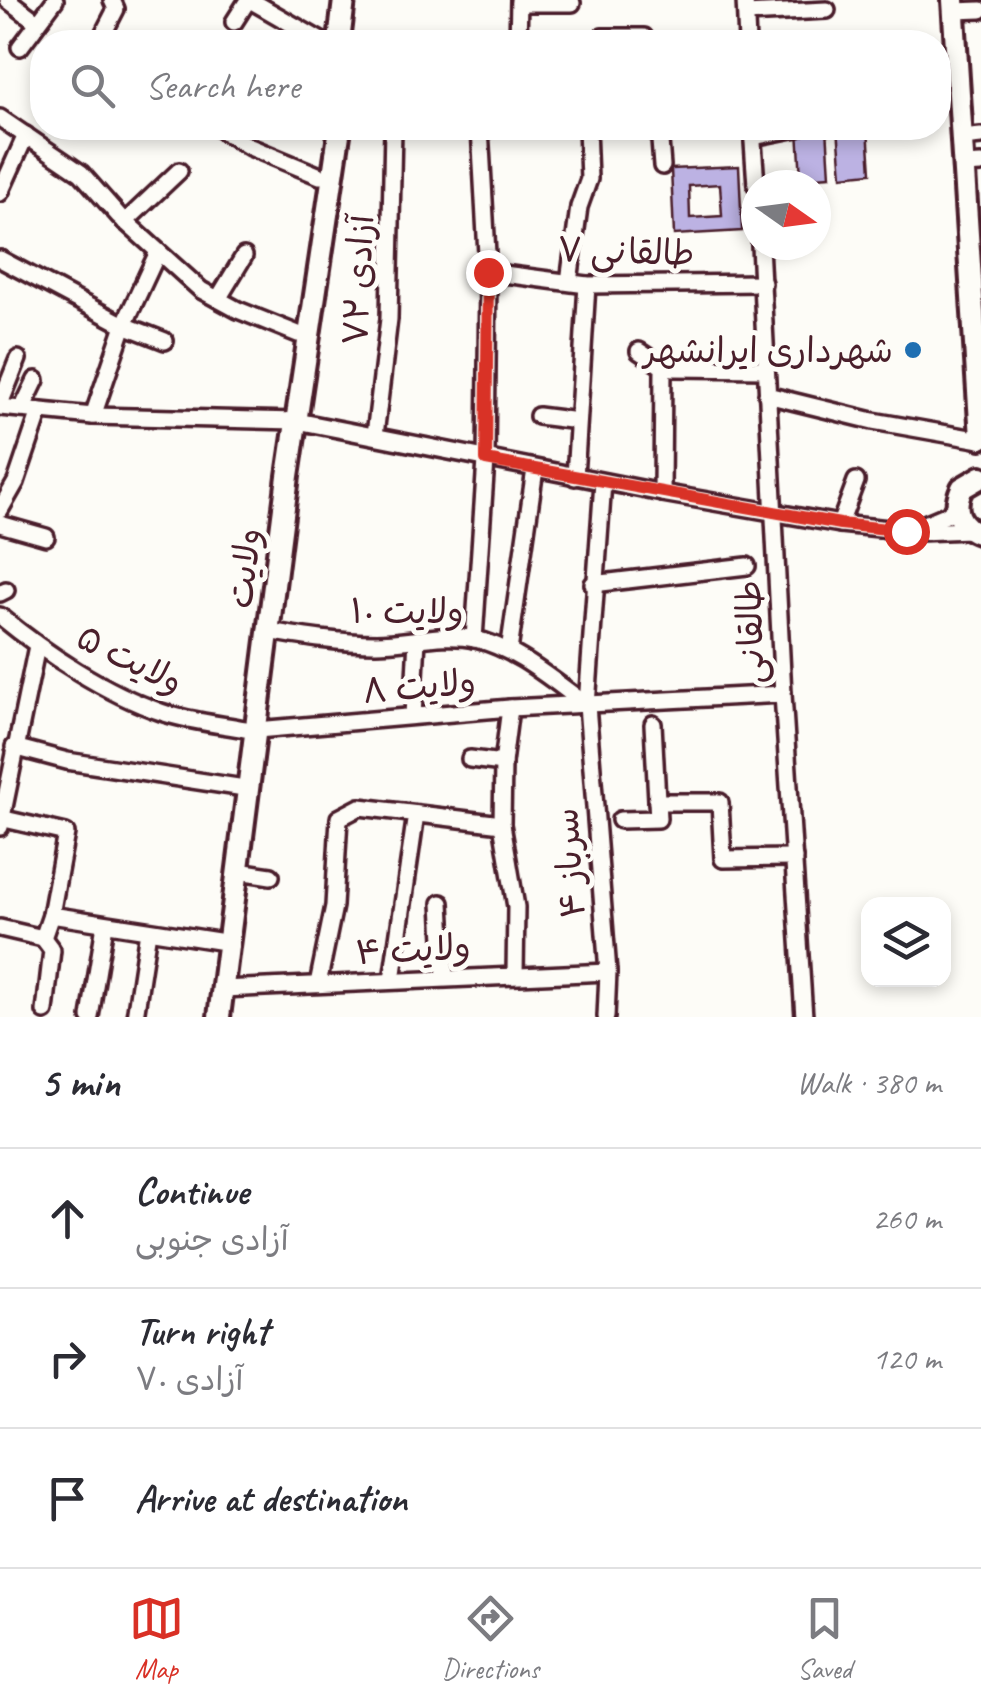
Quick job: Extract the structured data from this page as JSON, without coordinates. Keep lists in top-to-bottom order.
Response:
{
  "streets": {
    "main road": ["ولایت"],
    "street": [
      "طالقانی ۷",
      "آزادی ۷۲",
      "ولایت ۱۰",
      "طالقانی",
      "ولایت ۵",
      "ولایت ۸",
      "سرباز ۴",
      "ولایت ۴"
    ]
  },
  "crossings": [
    ["طالقانی ۷", "طالقانی"],
    ["ولایت", "ولایت ۱۰"],
    ["ولایت", "ولایت ۵"],
    ["ولایت", "ولایت ۸"],
    ["ولایت", "ولایت ۴"],
    ["ولایت ۱۰", "ولایت ۸"],
    ["ولایت ۱۰", "سرباز ۴"],
    ["طالقانی", "ولایت ۸"],
    ["ولایت ۵", "ولایت ۸"],
    ["ولایت ۸", "سرباز ۴"],
    ["سرباز ۴", "ولایت ۴"]
  ],
  "places": ["شهرداری ایرانشهر"],
  "north": "right",
  "page": {
    "search": "Search here",
    "heading": ["5 min", "Walk · 380 m"],
    "list": [
      ["Continue", "آزادی جنوبی", "260 m"],
      ["Turn right", "آزادی ۷۰", "120 m"],
      "Arrive at destination"
    ],
    "nav": ["Map", "Directions", "Saved"]
  }
}
